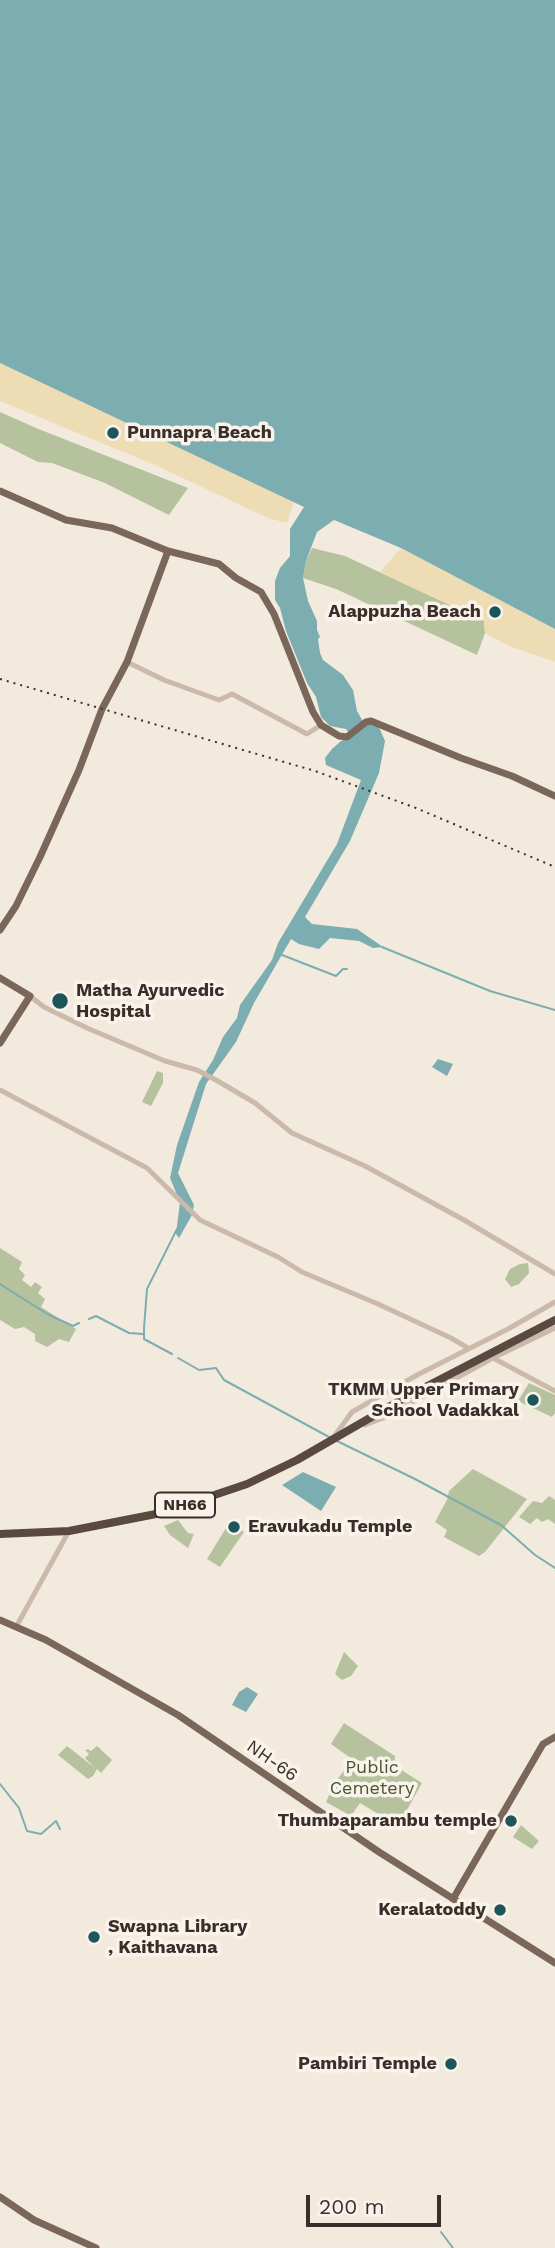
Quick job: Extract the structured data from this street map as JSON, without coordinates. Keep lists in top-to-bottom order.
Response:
{
  "streets": {
    "highway": ["NH66"],
    "main road": ["NH-66"]
  },
  "parks": ["Public Cemetery"],
  "places": [
    "Punnapra Beach",
    "Alappuzha Beach",
    "Matha Ayurvedic Hospital",
    "TKMM Upper Primary School Vadakkal",
    "Eravukadu Temple",
    "Thumbaparambu temple",
    "Keralatoddy",
    "Swapna Library , Kaithavana",
    "Pambiri Temple"
  ],
  "scale_bar": "200 m"
}
